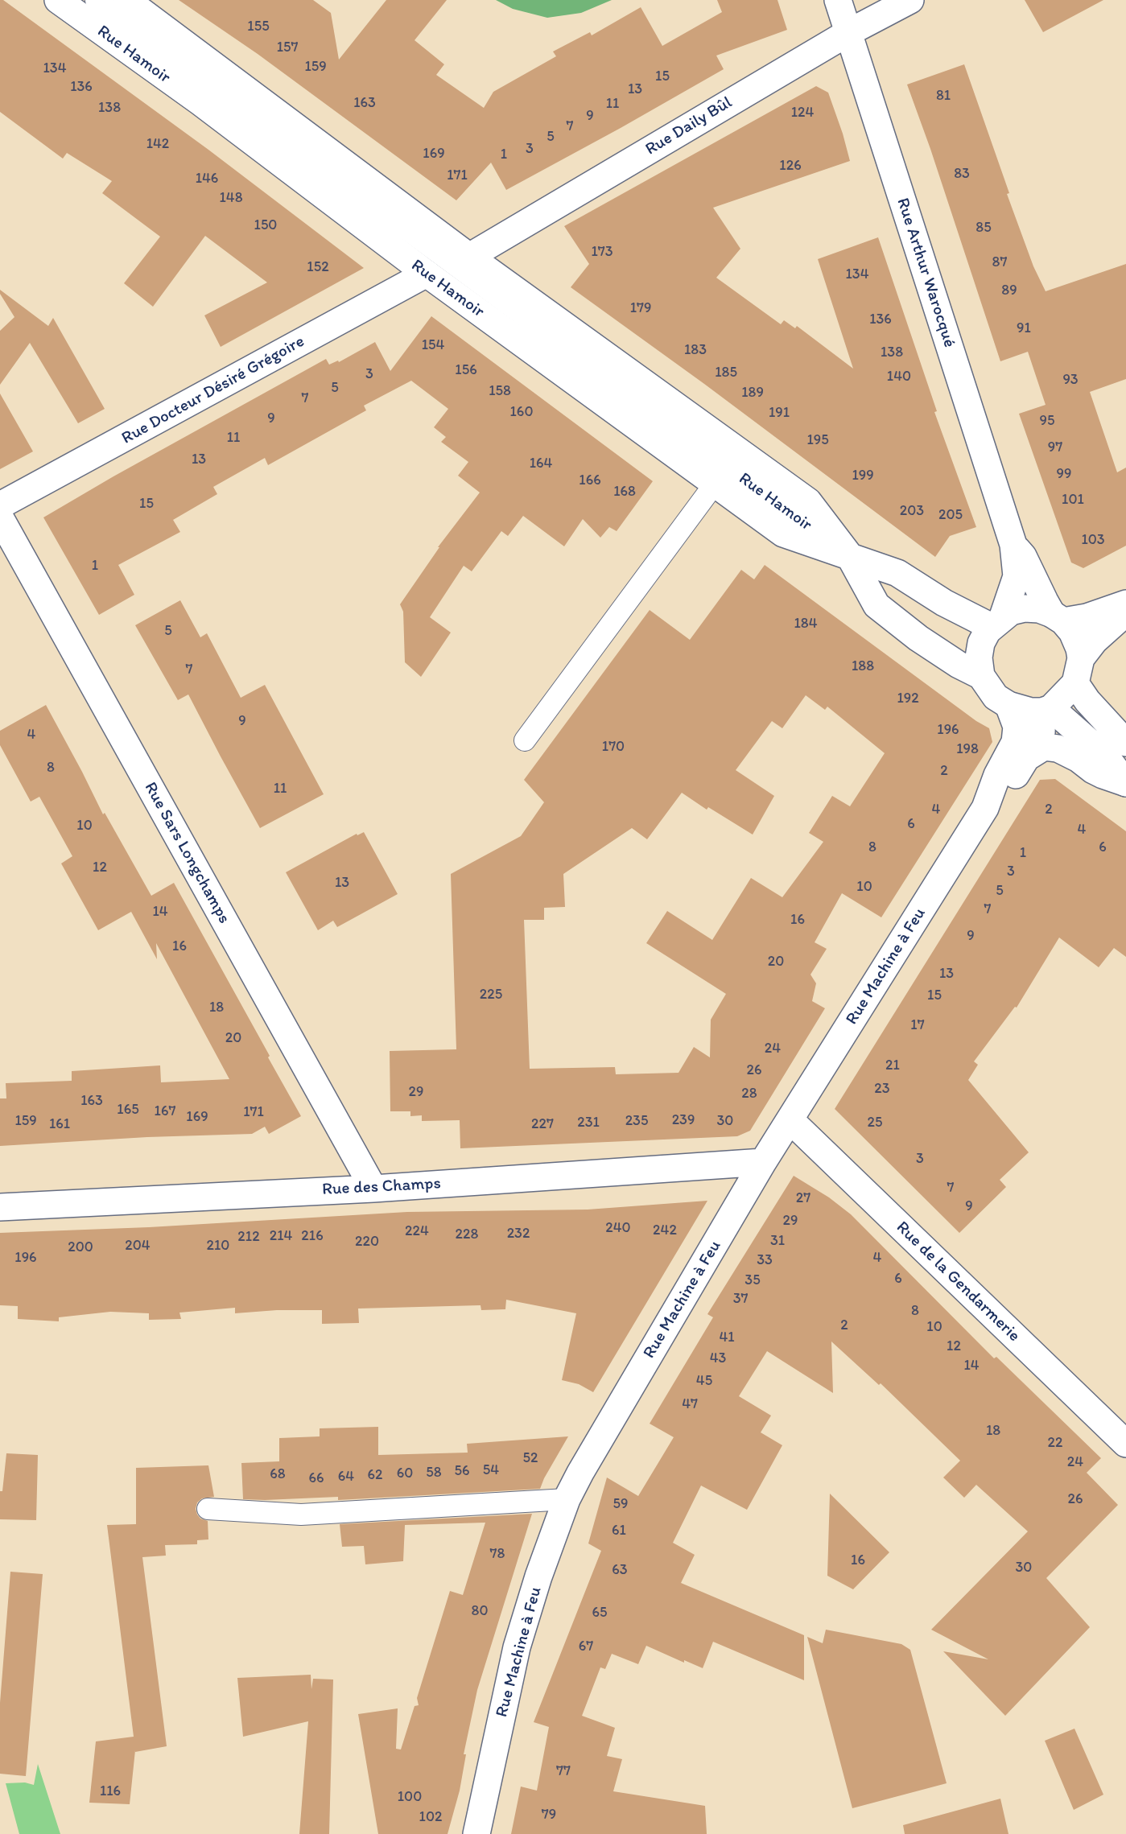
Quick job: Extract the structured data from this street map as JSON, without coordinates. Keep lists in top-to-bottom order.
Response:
{
  "streets": {
    "street": [
      "Rue Hamoir",
      "Rue Daily Bûl",
      "Rue Arthur Warocqué",
      "Rue Docteur Désiré Grégoire",
      "Rue Sars Longchamps",
      "Rue Machine à Feu",
      "Rue des Champs",
      "Rue de la Gendarmerie"
    ]
  },
  "crossings": [
    ["Rue Hamoir", "Rue Daily Bûl"],
    ["Rue Hamoir", "Rue Arthur Warocqué"],
    ["Rue Hamoir", "Rue Docteur Désiré Grégoire"],
    ["Rue Hamoir", "Rue Machine à Feu"],
    ["Rue Daily Bûl", "Rue Arthur Warocqué"],
    ["Rue Arthur Warocqué", "Rue Machine à Feu"],
    ["Rue Sars Longchamps", "Rue des Champs"],
    ["Rue Machine à Feu", "Rue des Champs"],
    ["Rue Machine à Feu", "Rue de la Gendarmerie"]
  ],
  "house_numbers": [
    "155",
    "157",
    "159",
    "134",
    "15",
    "136",
    "13",
    "81",
    "163",
    "11",
    "138",
    "124",
    "9",
    "7",
    "5",
    "142",
    "3",
    "169",
    "1",
    "126",
    "83",
    "171",
    "146",
    "148",
    "150",
    "85",
    "173",
    "87",
    "152",
    "134",
    "89",
    "179",
    "136",
    "91",
    "154",
    "183",
    "138",
    "156",
    "185",
    "3",
    "140",
    "93",
    "5",
    "158",
    "189",
    "7",
    "160",
    "191",
    "9",
    "95",
    "11",
    "195",
    "97",
    "13",
    "164",
    "99",
    "199",
    "166",
    "168",
    "101",
    "15",
    "203",
    "205",
    "103",
    "1",
    "184",
    "5",
    "188",
    "7",
    "192",
    "9",
    "196",
    "4",
    "170",
    "198",
    "8",
    "2",
    "11",
    "4",
    "2",
    "6",
    "10",
    "4",
    "8",
    "6",
    "1",
    "12",
    "3",
    "13",
    "10",
    "5",
    "7",
    "14",
    "16",
    "9",
    "16",
    "20",
    "13",
    "225",
    "15",
    "18",
    "17",
    "20",
    "24",
    "21",
    "26",
    "23",
    "29",
    "28",
    "163",
    "165",
    "167",
    "171",
    "169",
    "239",
    "159",
    "235",
    "30",
    "231",
    "25",
    "161",
    "227",
    "3",
    "7",
    "27",
    "9",
    "29",
    "240",
    "242",
    "224",
    "232",
    "228",
    "214",
    "216",
    "212",
    "31",
    "220",
    "204",
    "210",
    "200",
    "196",
    "4",
    "33",
    "6",
    "35",
    "37",
    "8",
    "2",
    "10",
    "41",
    "12",
    "43",
    "14",
    "45",
    "47",
    "18",
    "22",
    "52",
    "24",
    "54",
    "56",
    "58",
    "60",
    "68",
    "62",
    "64",
    "66",
    "26",
    "59",
    "61",
    "78",
    "16",
    "30",
    "63",
    "80",
    "65",
    "67",
    "77",
    "116",
    "100",
    "79",
    "102"
  ]
}
